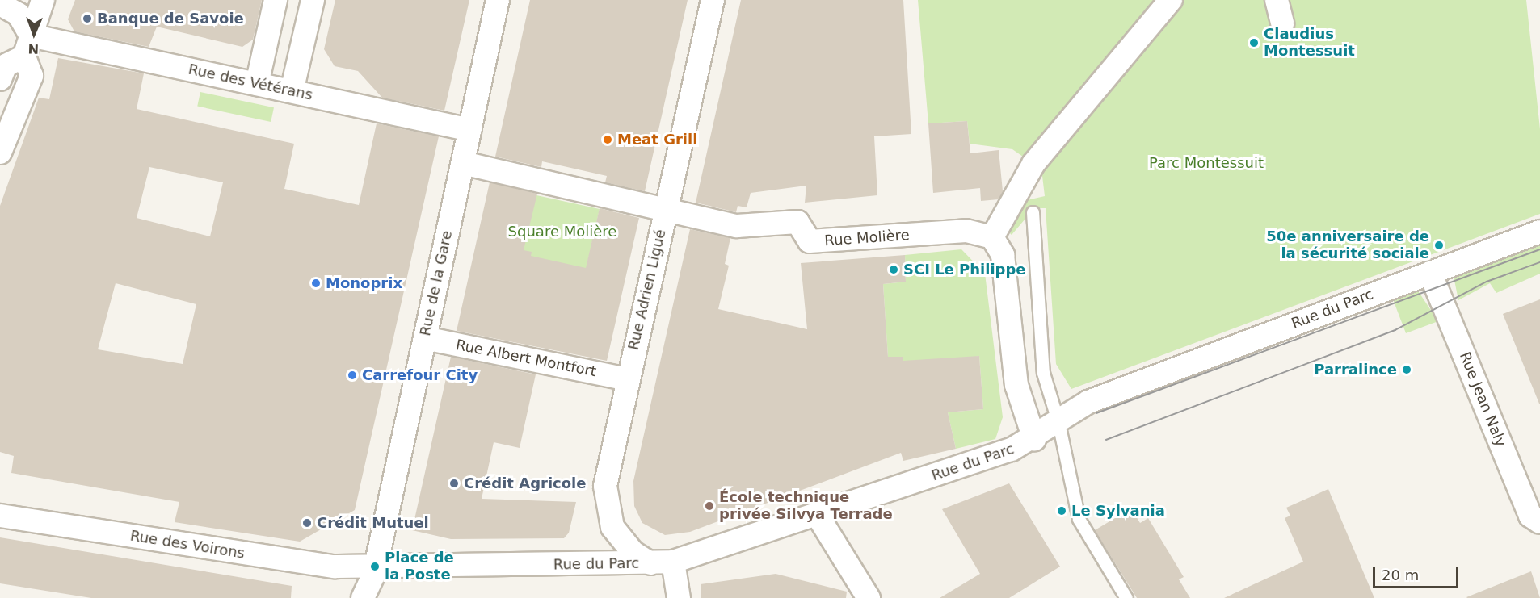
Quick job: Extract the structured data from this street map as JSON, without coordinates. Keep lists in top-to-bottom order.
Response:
{
  "streets": {
    "street": [
      "Rue des Vétérans",
      "Rue Molière",
      "Rue de la Gare",
      "Rue Adrien Ligué",
      "Rue du Parc",
      "Rue Albert Montfort",
      "Rue Jean Naly",
      "Rue des Voirons"
    ]
  },
  "crossings": [
    ["Rue des Vétérans", "Rue de la Gare"],
    ["Rue Molière", "Rue de la Gare"],
    ["Rue Molière", "Rue Adrien Ligué"],
    ["Rue de la Gare", "Rue du Parc"],
    ["Rue de la Gare", "Rue Albert Montfort"],
    ["Rue de la Gare", "Rue des Voirons"],
    ["Rue Adrien Ligué", "Rue du Parc"],
    ["Rue Adrien Ligué", "Rue Albert Montfort"],
    ["Rue du Parc", "Rue Jean Naly"],
    ["Rue du Parc", "Rue des Voirons"]
  ],
  "parks": ["Parc Montessuit", "Square Molière"],
  "places": [
    "Banque de Savoie",
    "Claudius Montessuit",
    "Meat Grill",
    "50e anniversaire de la sécurité sociale",
    "SCI Le Philippe",
    "Monoprix",
    "Parralince",
    "Carrefour City",
    "Crédit Agricole",
    "École technique privée Silvya Terrade",
    "Le Sylvania",
    "Crédit Mutuel",
    "Place de la Poste"
  ],
  "scale_bar": "20 m",
  "north": "bottom"
}
